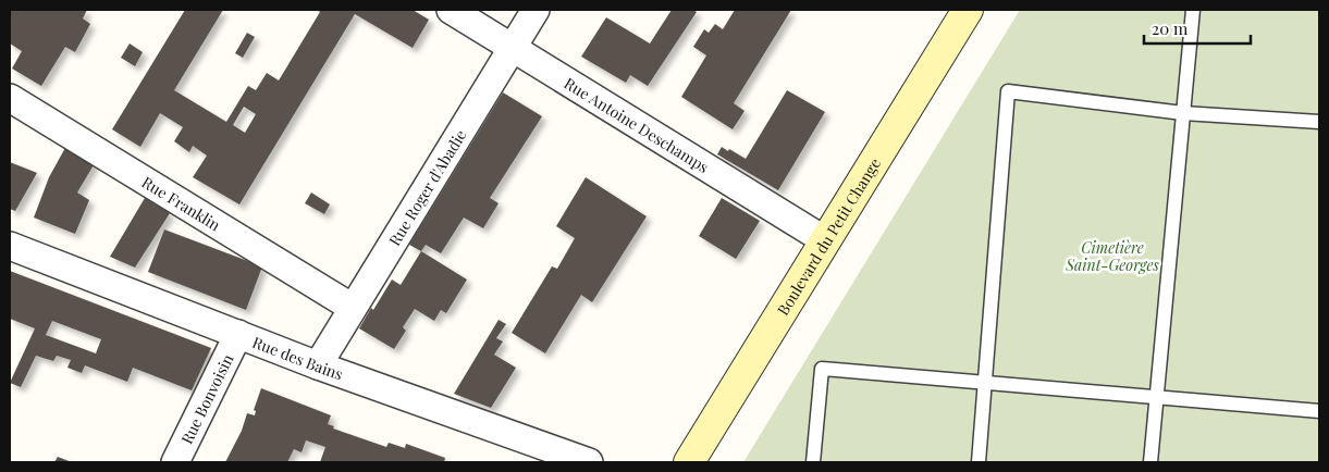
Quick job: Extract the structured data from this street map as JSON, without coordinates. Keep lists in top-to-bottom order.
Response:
{
  "streets": {
    "main road": ["Boulevard du Petit Change"],
    "street": [
      "Rue Antoine Deschamps",
      "Rue Roger d'Abadie",
      "Rue Franklin",
      "Rue des Bains",
      "Rue Bonvoisin"
    ]
  },
  "crossings": [
    ["Rue Antoine Deschamps", "Rue Roger d'Abadie"],
    ["Rue Antoine Deschamps", "Boulevard du Petit Change"],
    ["Rue Roger d'Abadie", "Rue Franklin"],
    ["Rue Roger d'Abadie", "Rue des Bains"],
    ["Rue des Bains", "Rue Bonvoisin"]
  ],
  "parks": ["Cimetière Saint-Georges"],
  "scale_bar": "20 m"
}
